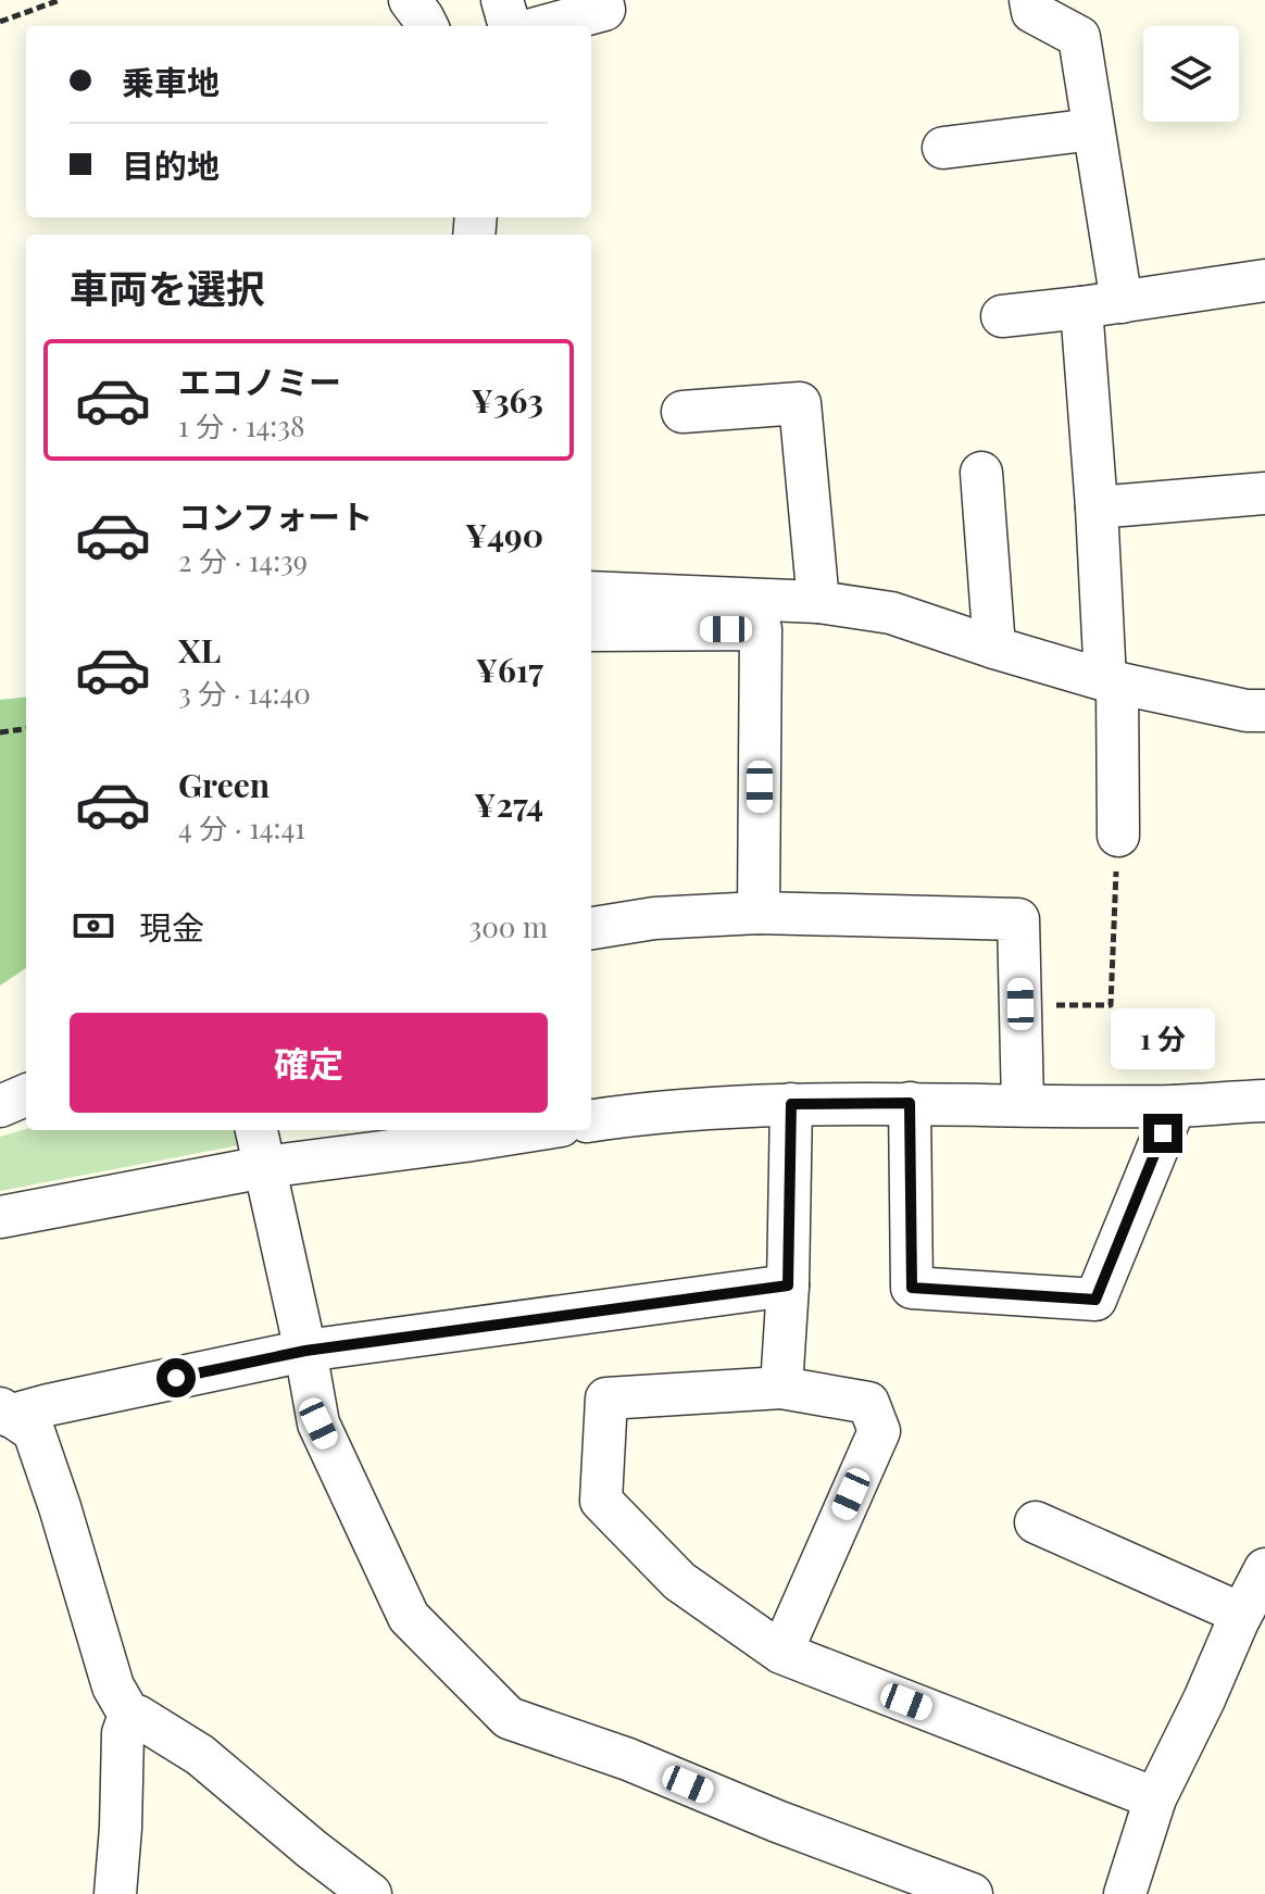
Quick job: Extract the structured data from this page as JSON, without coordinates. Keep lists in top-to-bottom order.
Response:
{
  "page": {
    "banner": ["乗車地", "目的地"],
    "heading": "車両を選択",
    "list": [
      {
        "name": "エコノミー",
        "note": "1 分 · 14:38",
        "value": "¥363"
      },
      {
        "name": "コンフォート",
        "note": "2 分 · 14:39",
        "value": "¥490"
      },
      {
        "name": "XL",
        "note": "3 分 · 14:40",
        "value": "¥617"
      },
      {
        "name": "Green",
        "note": "4 分 · 14:41",
        "value": "¥274"
      }
    ],
    "pay": ["現金", "300 m"],
    "buttons": "確定",
    "bubble": "1 分"
  }
}
